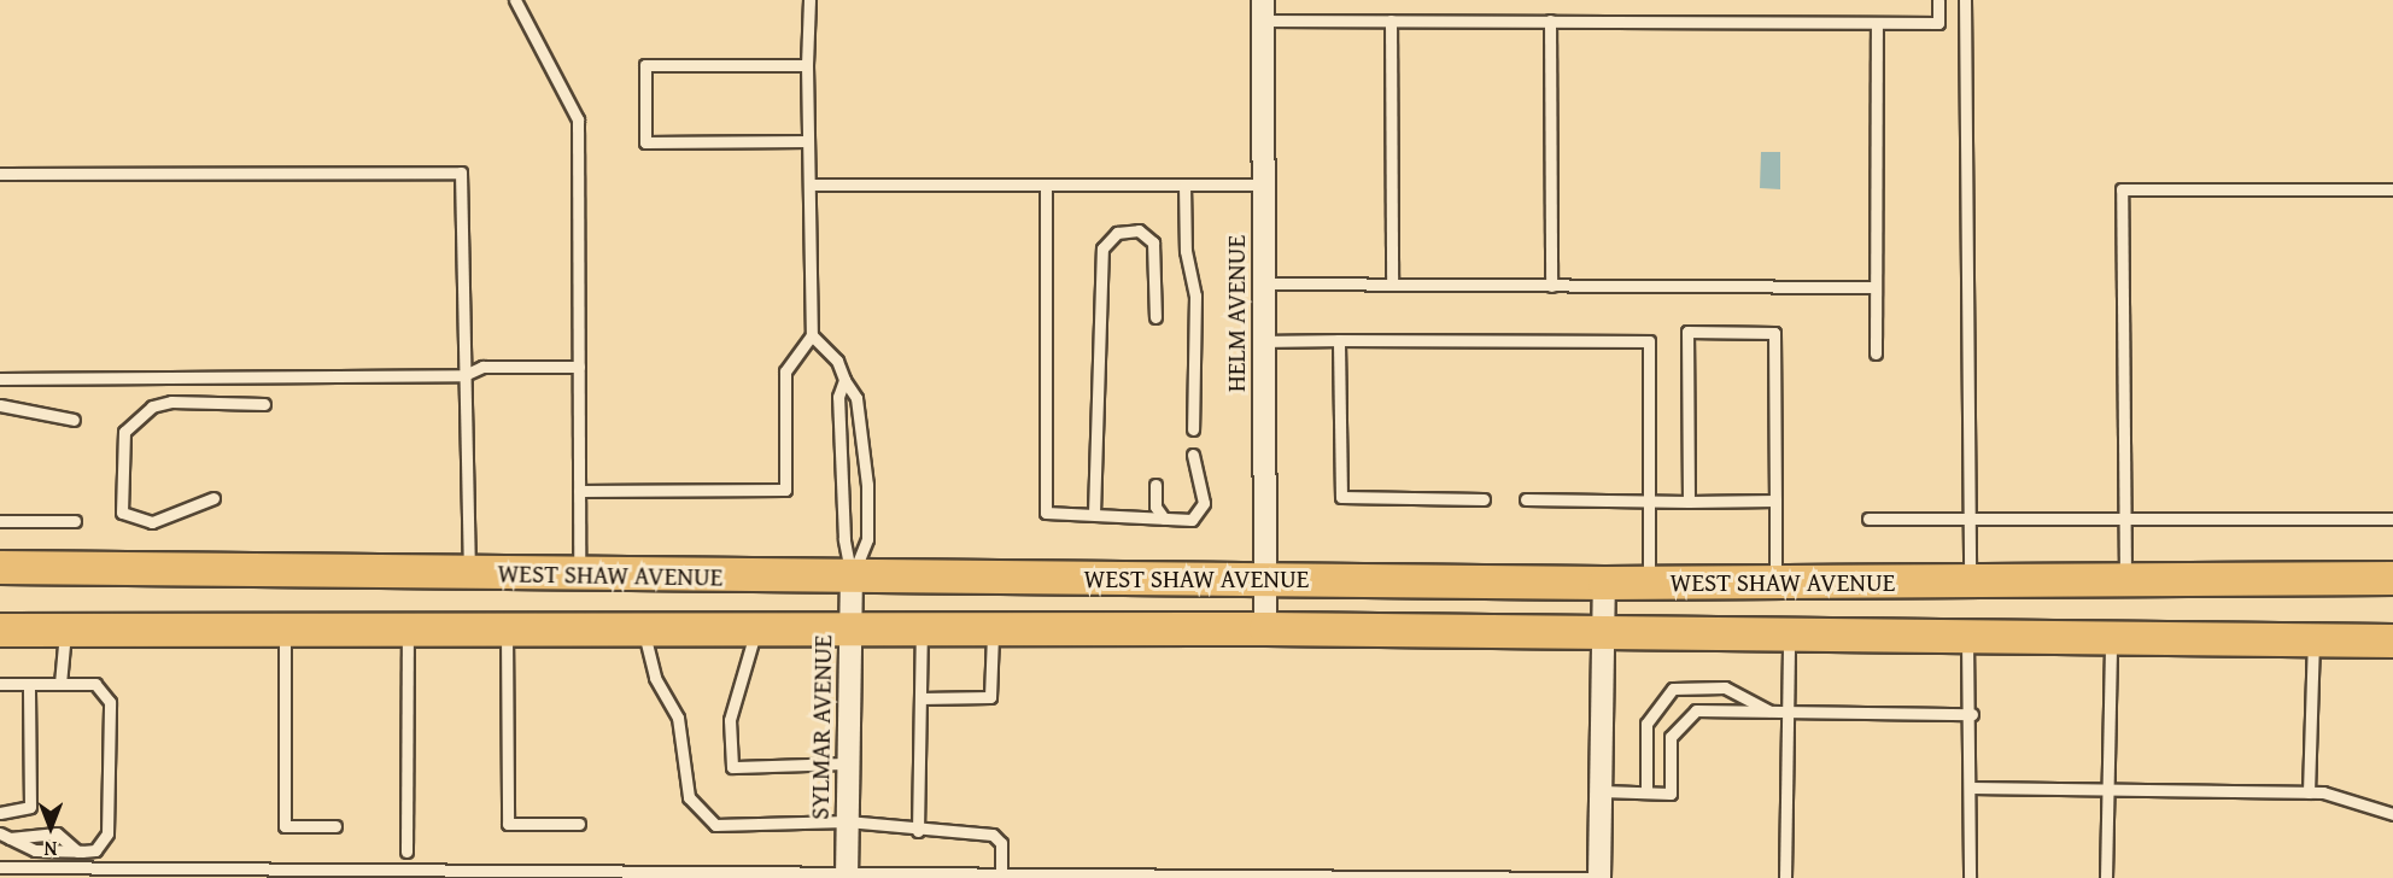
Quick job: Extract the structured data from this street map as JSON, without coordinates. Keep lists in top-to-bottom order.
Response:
{
  "streets": {
    "main road": ["WEST SHAW AVENUE"],
    "street": ["HELM AVENUE", "SYLMAR AVENUE"]
  },
  "crossings": [
    ["HELM AVENUE", "WEST SHAW AVENUE"],
    ["WEST SHAW AVENUE", "SYLMAR AVENUE"]
  ],
  "north": "bottom"
}
